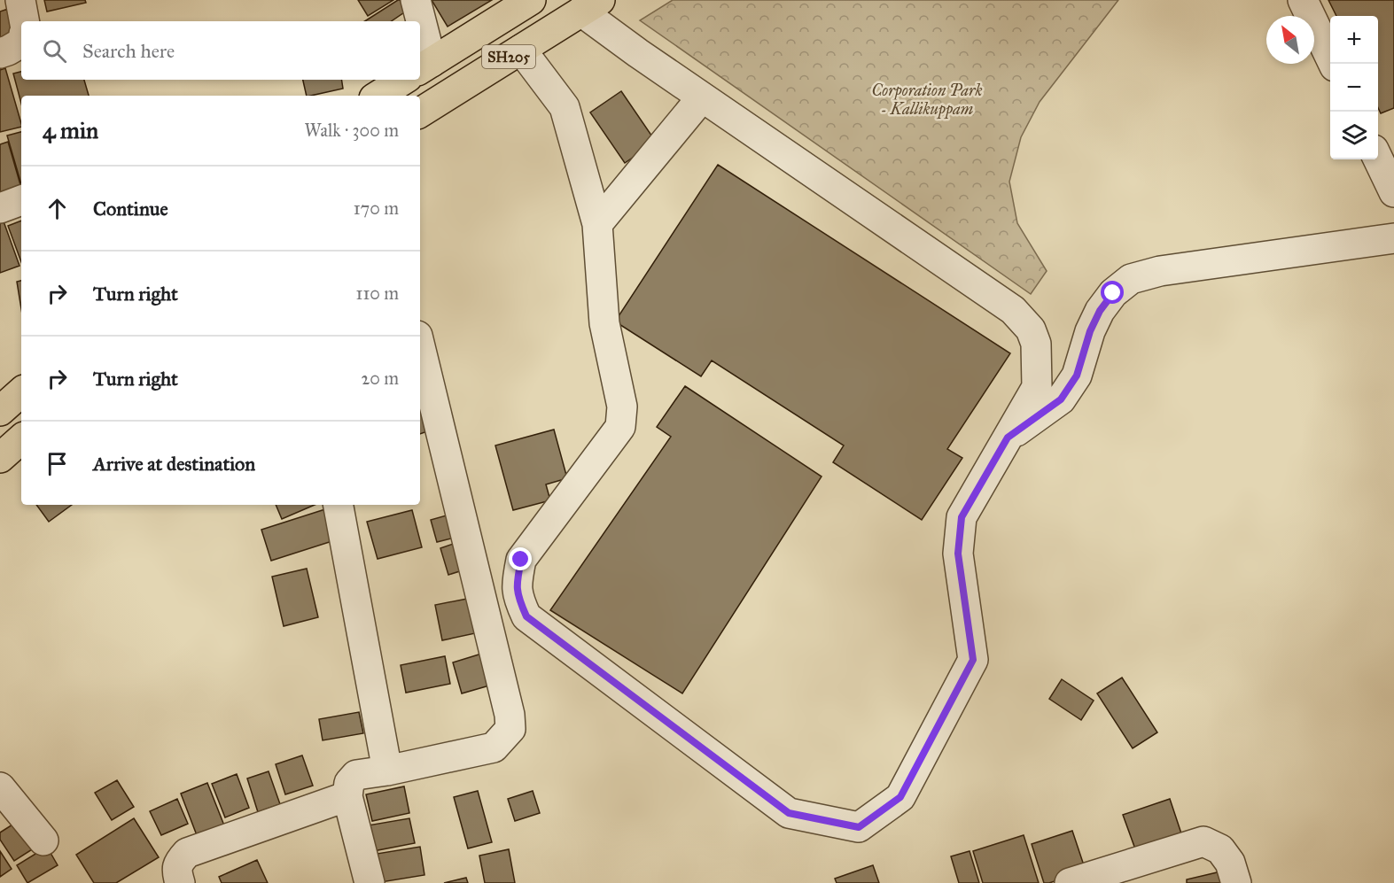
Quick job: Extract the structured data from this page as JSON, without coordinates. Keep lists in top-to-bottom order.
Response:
{
  "streets": {
    "main road": ["SH205"]
  },
  "parks": ["Corporation Park - Kallikuppam"],
  "north": "top left",
  "page": {
    "map_buttons": ["+", "−"],
    "search": "Search here",
    "heading": ["4 min", "Walk · 300 m"],
    "list": [
      ["Continue", "170 m"],
      ["Turn right", "110 m"],
      ["Turn right", "20 m"],
      "Arrive at destination"
    ]
  }
}
